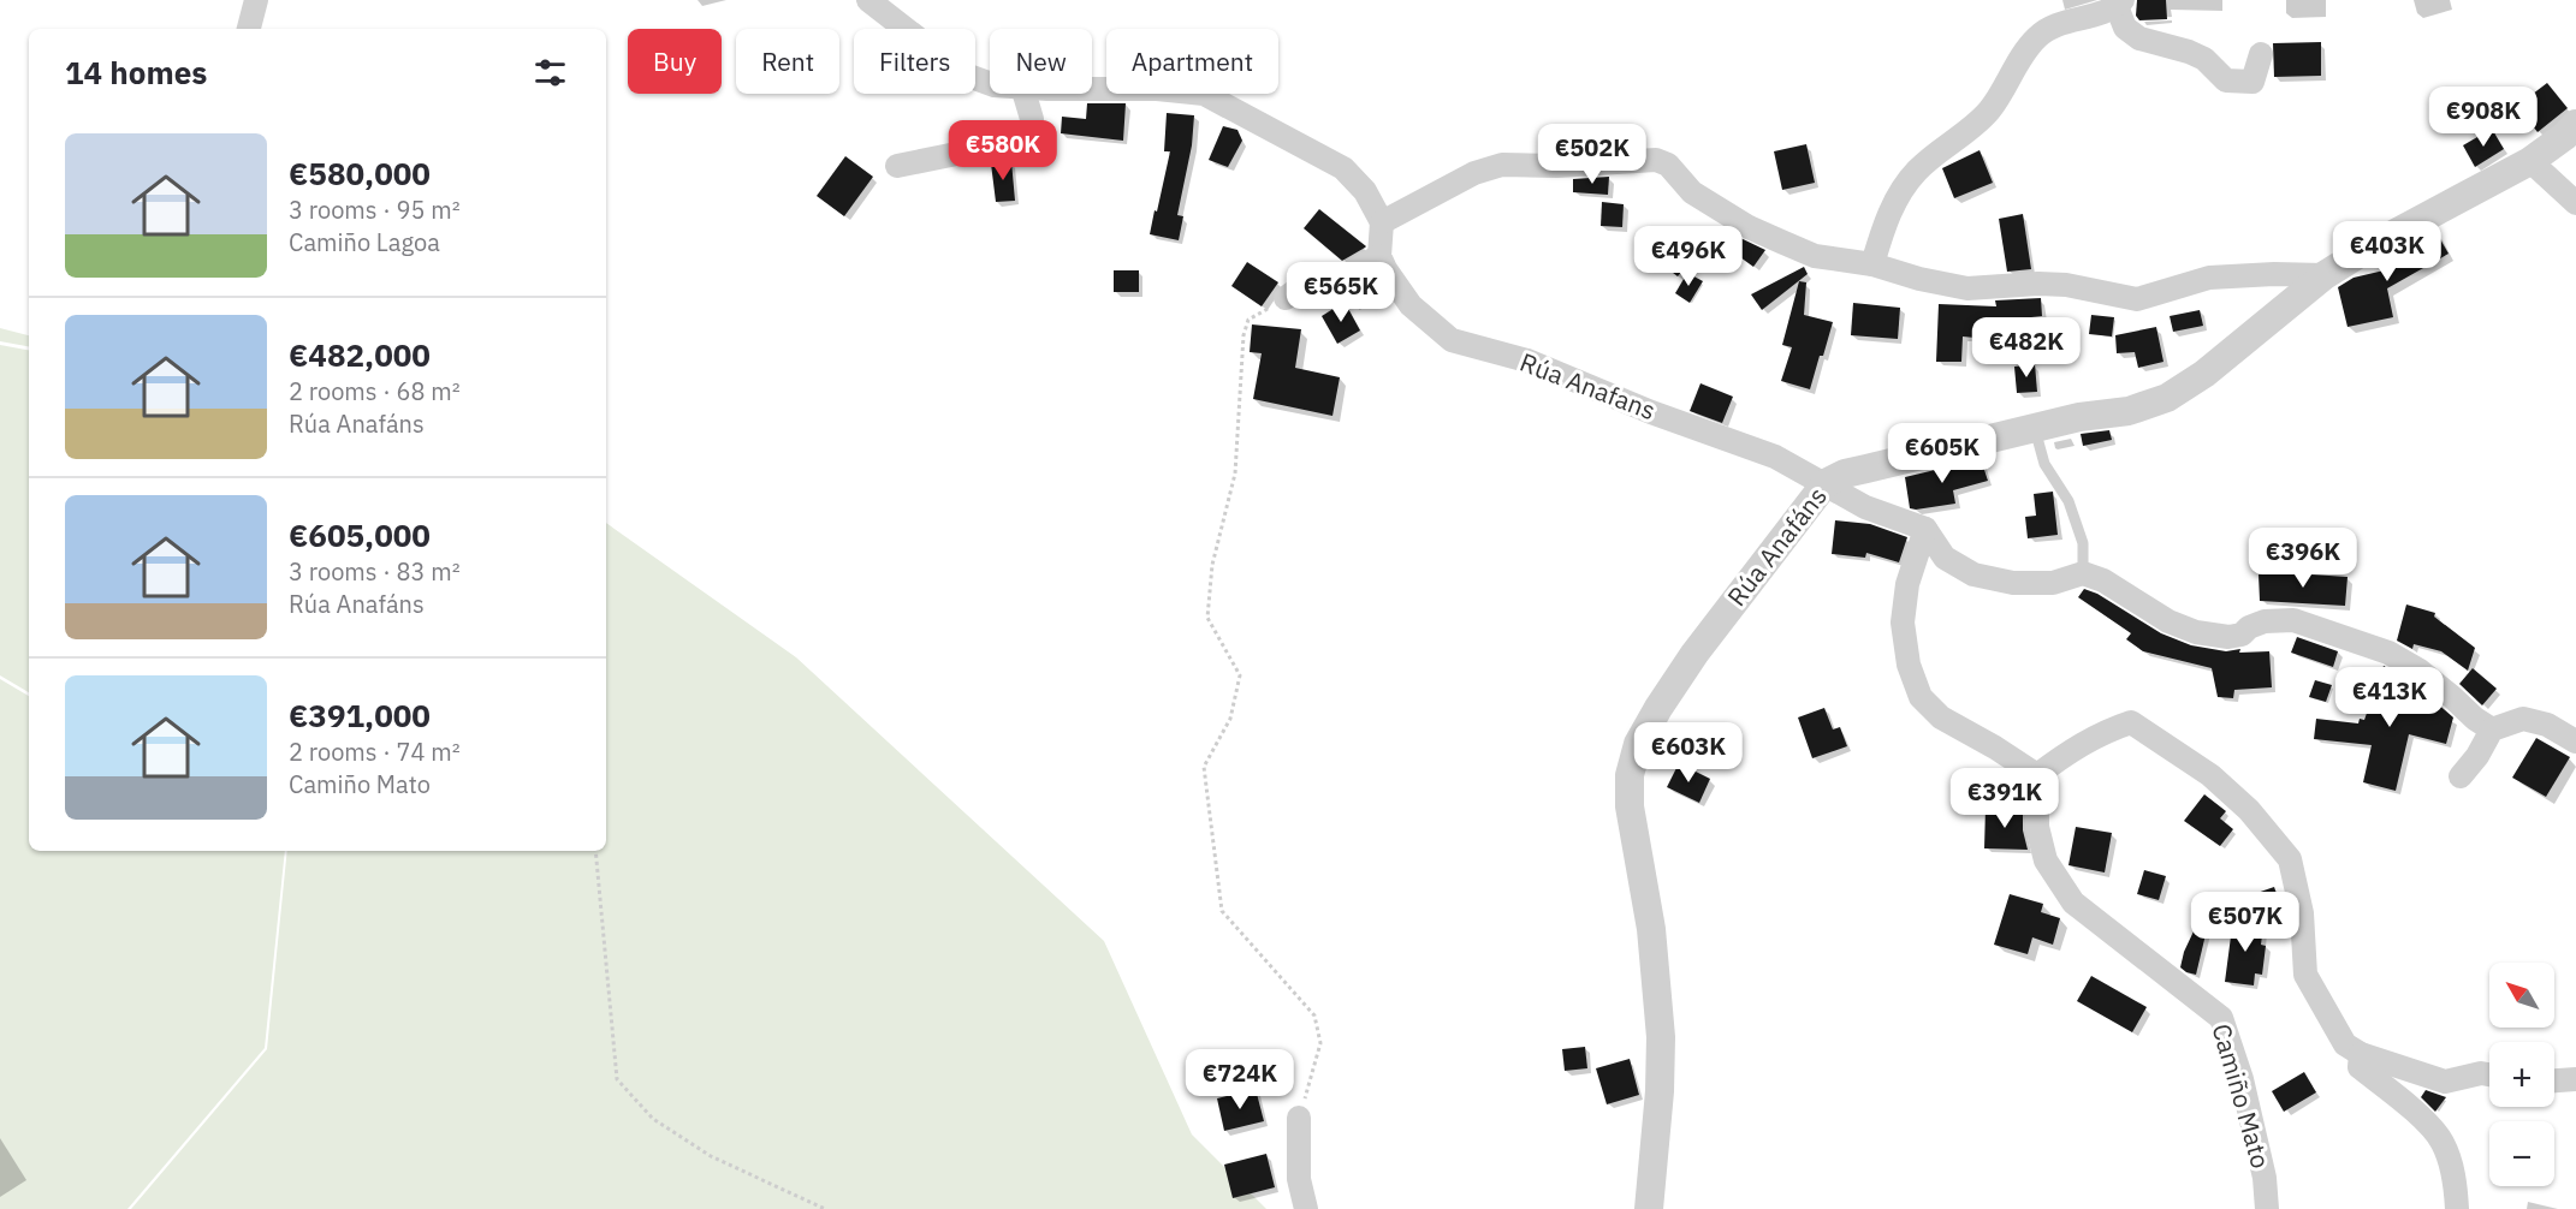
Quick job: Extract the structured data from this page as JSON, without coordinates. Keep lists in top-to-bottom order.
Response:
{
  "streets": {
    "street": ["Rúa Anafans", "Rúa Anafáns", "Camiño Mato"]
  },
  "crossings": [
    ["Rúa Anafans", "Rúa Anafáns"]
  ],
  "north": "top left",
  "page": {
    "chip": [
      "Buy",
      "Rent",
      "Filters",
      "New",
      "Apartment"
    ],
    "heading": "14 homes",
    "price": [
      "€908K",
      "€580K",
      "€502K",
      "€403K",
      "€496K",
      "€565K",
      "€482K",
      "€605K",
      "€396K",
      "€413K",
      "€603K",
      "€391K",
      "€507K",
      "€724K"
    ],
    "list": [
      {
        "name": "€580,000",
        "note": "3 rooms · 95 m² · Camiño Lagoa"
      },
      {
        "name": "€482,000",
        "note": "2 rooms · 68 m² · Rúa Anafáns"
      },
      {
        "name": "€605,000",
        "note": "3 rooms · 83 m² · Rúa Anafáns"
      },
      {
        "name": "€391,000",
        "note": "2 rooms · 74 m² · Camiño Mato"
      }
    ],
    "map_buttons": ["+", "−"]
  }
}
